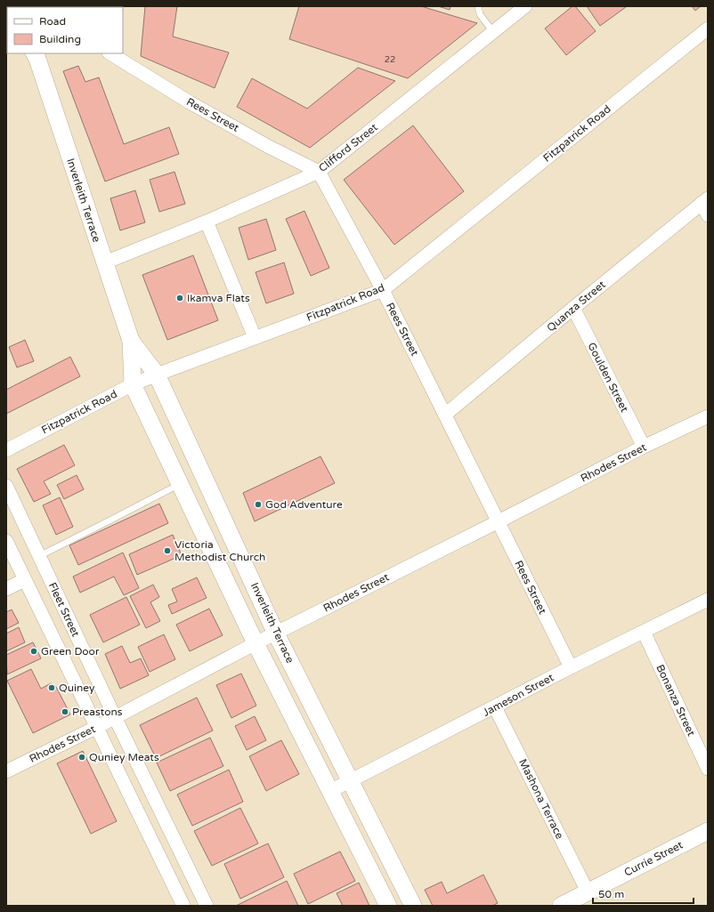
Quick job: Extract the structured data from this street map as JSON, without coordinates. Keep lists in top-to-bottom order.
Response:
{
  "streets": {
    "street": [
      "Rees Street",
      "Fitzpatrick Road",
      "Clifford Street",
      "Inverleith Terrace",
      "Quanza Street",
      "Goulden Street",
      "Rhodes Street",
      "Fleet Street",
      "Jameson Street",
      "Bonanza Street",
      "Mashona Terrace",
      "Currie Street"
    ]
  },
  "crossings": [
    ["Rees Street", "Fitzpatrick Road"],
    ["Rees Street", "Clifford Street"],
    ["Rees Street", "Quanza Street"],
    ["Rees Street", "Rhodes Street"],
    ["Rees Street", "Jameson Street"],
    ["Fitzpatrick Road", "Inverleith Terrace"],
    ["Clifford Street", "Inverleith Terrace"],
    ["Inverleith Terrace", "Rhodes Street"],
    ["Inverleith Terrace", "Jameson Street"],
    ["Quanza Street", "Goulden Street"],
    ["Goulden Street", "Rhodes Street"],
    ["Rhodes Street", "Fleet Street"],
    ["Jameson Street", "Bonanza Street"],
    ["Jameson Street", "Mashona Terrace"],
    ["Mashona Terrace", "Currie Street"]
  ],
  "places": [
    "Ikamva Flats",
    "God Adventure",
    "Victoria Methodist Church",
    "Green Door",
    "Quiney",
    "Preastons",
    "Quniey Meats"
  ],
  "house_numbers": ["22"],
  "legend": ["Road", "Building"],
  "scale_bar": "50 m"
}
